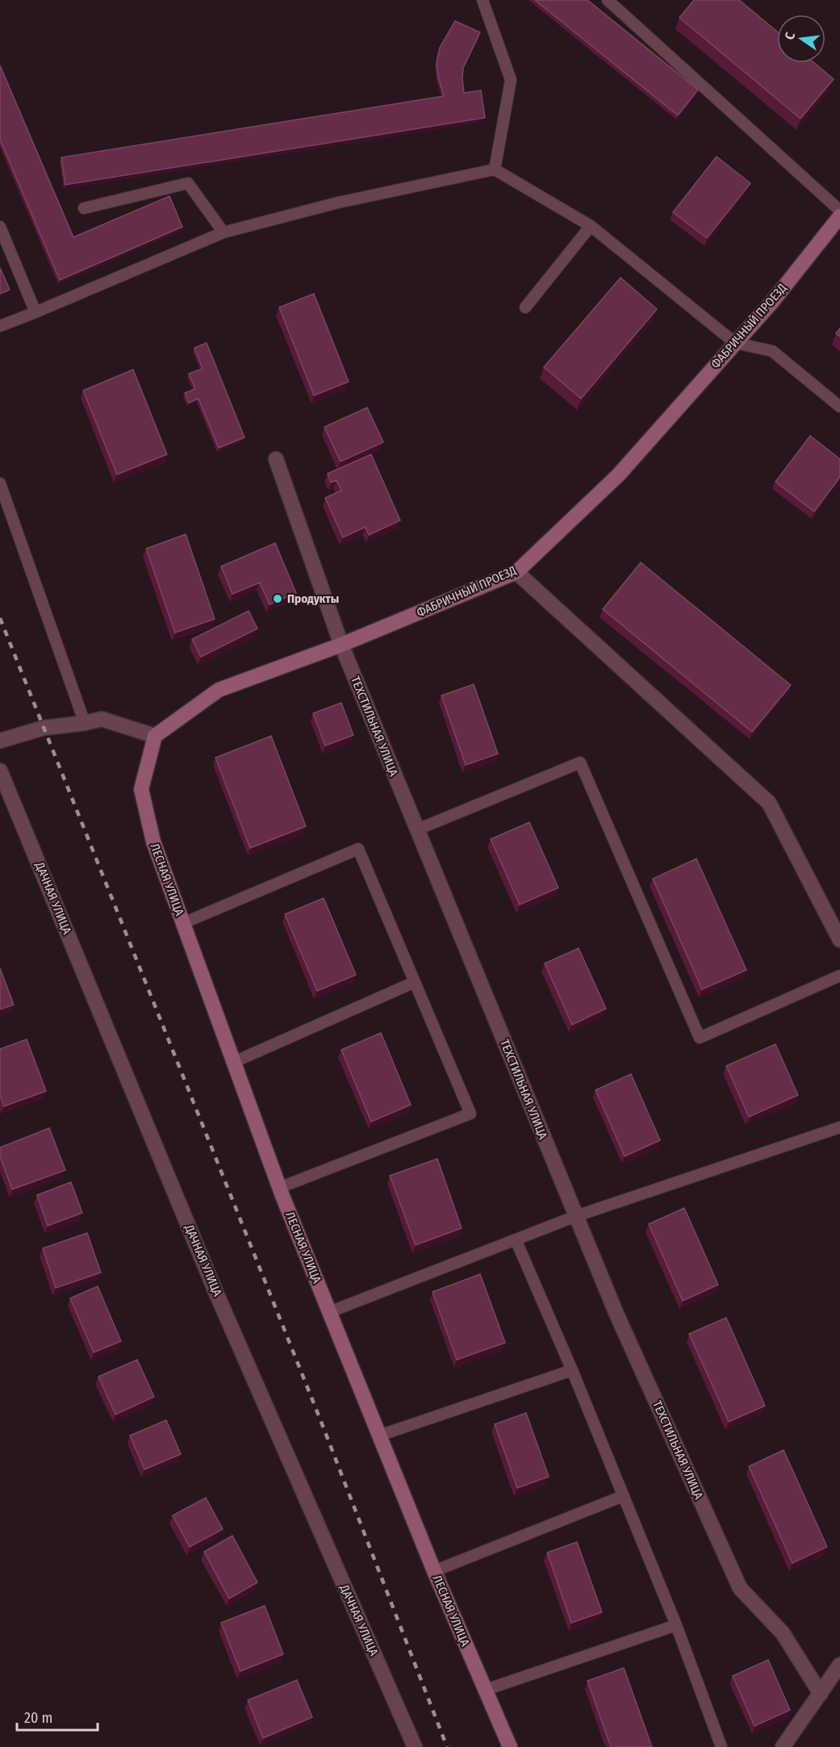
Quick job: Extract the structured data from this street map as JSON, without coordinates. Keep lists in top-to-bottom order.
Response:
{
  "streets": {
    "street": [
      "ФАБРИЧНЫЙ ПРОЕЗД",
      "ТЕХСТИЛЬНАЯ УЛИЦА",
      "ЛЕСНАЯ УЛИЦА",
      "ДАЧНАЯ УЛИЦА"
    ]
  },
  "crossings": [
    ["ФАБРИЧНЫЙ ПРОЕЗД", "ТЕХСТИЛЬНАЯ УЛИЦА"],
    ["ФАБРИЧНЫЙ ПРОЕЗД", "ЛЕСНАЯ УЛИЦА"]
  ],
  "places": ["Продукты"],
  "scale_bar": "20 m",
  "north": "left"
}
